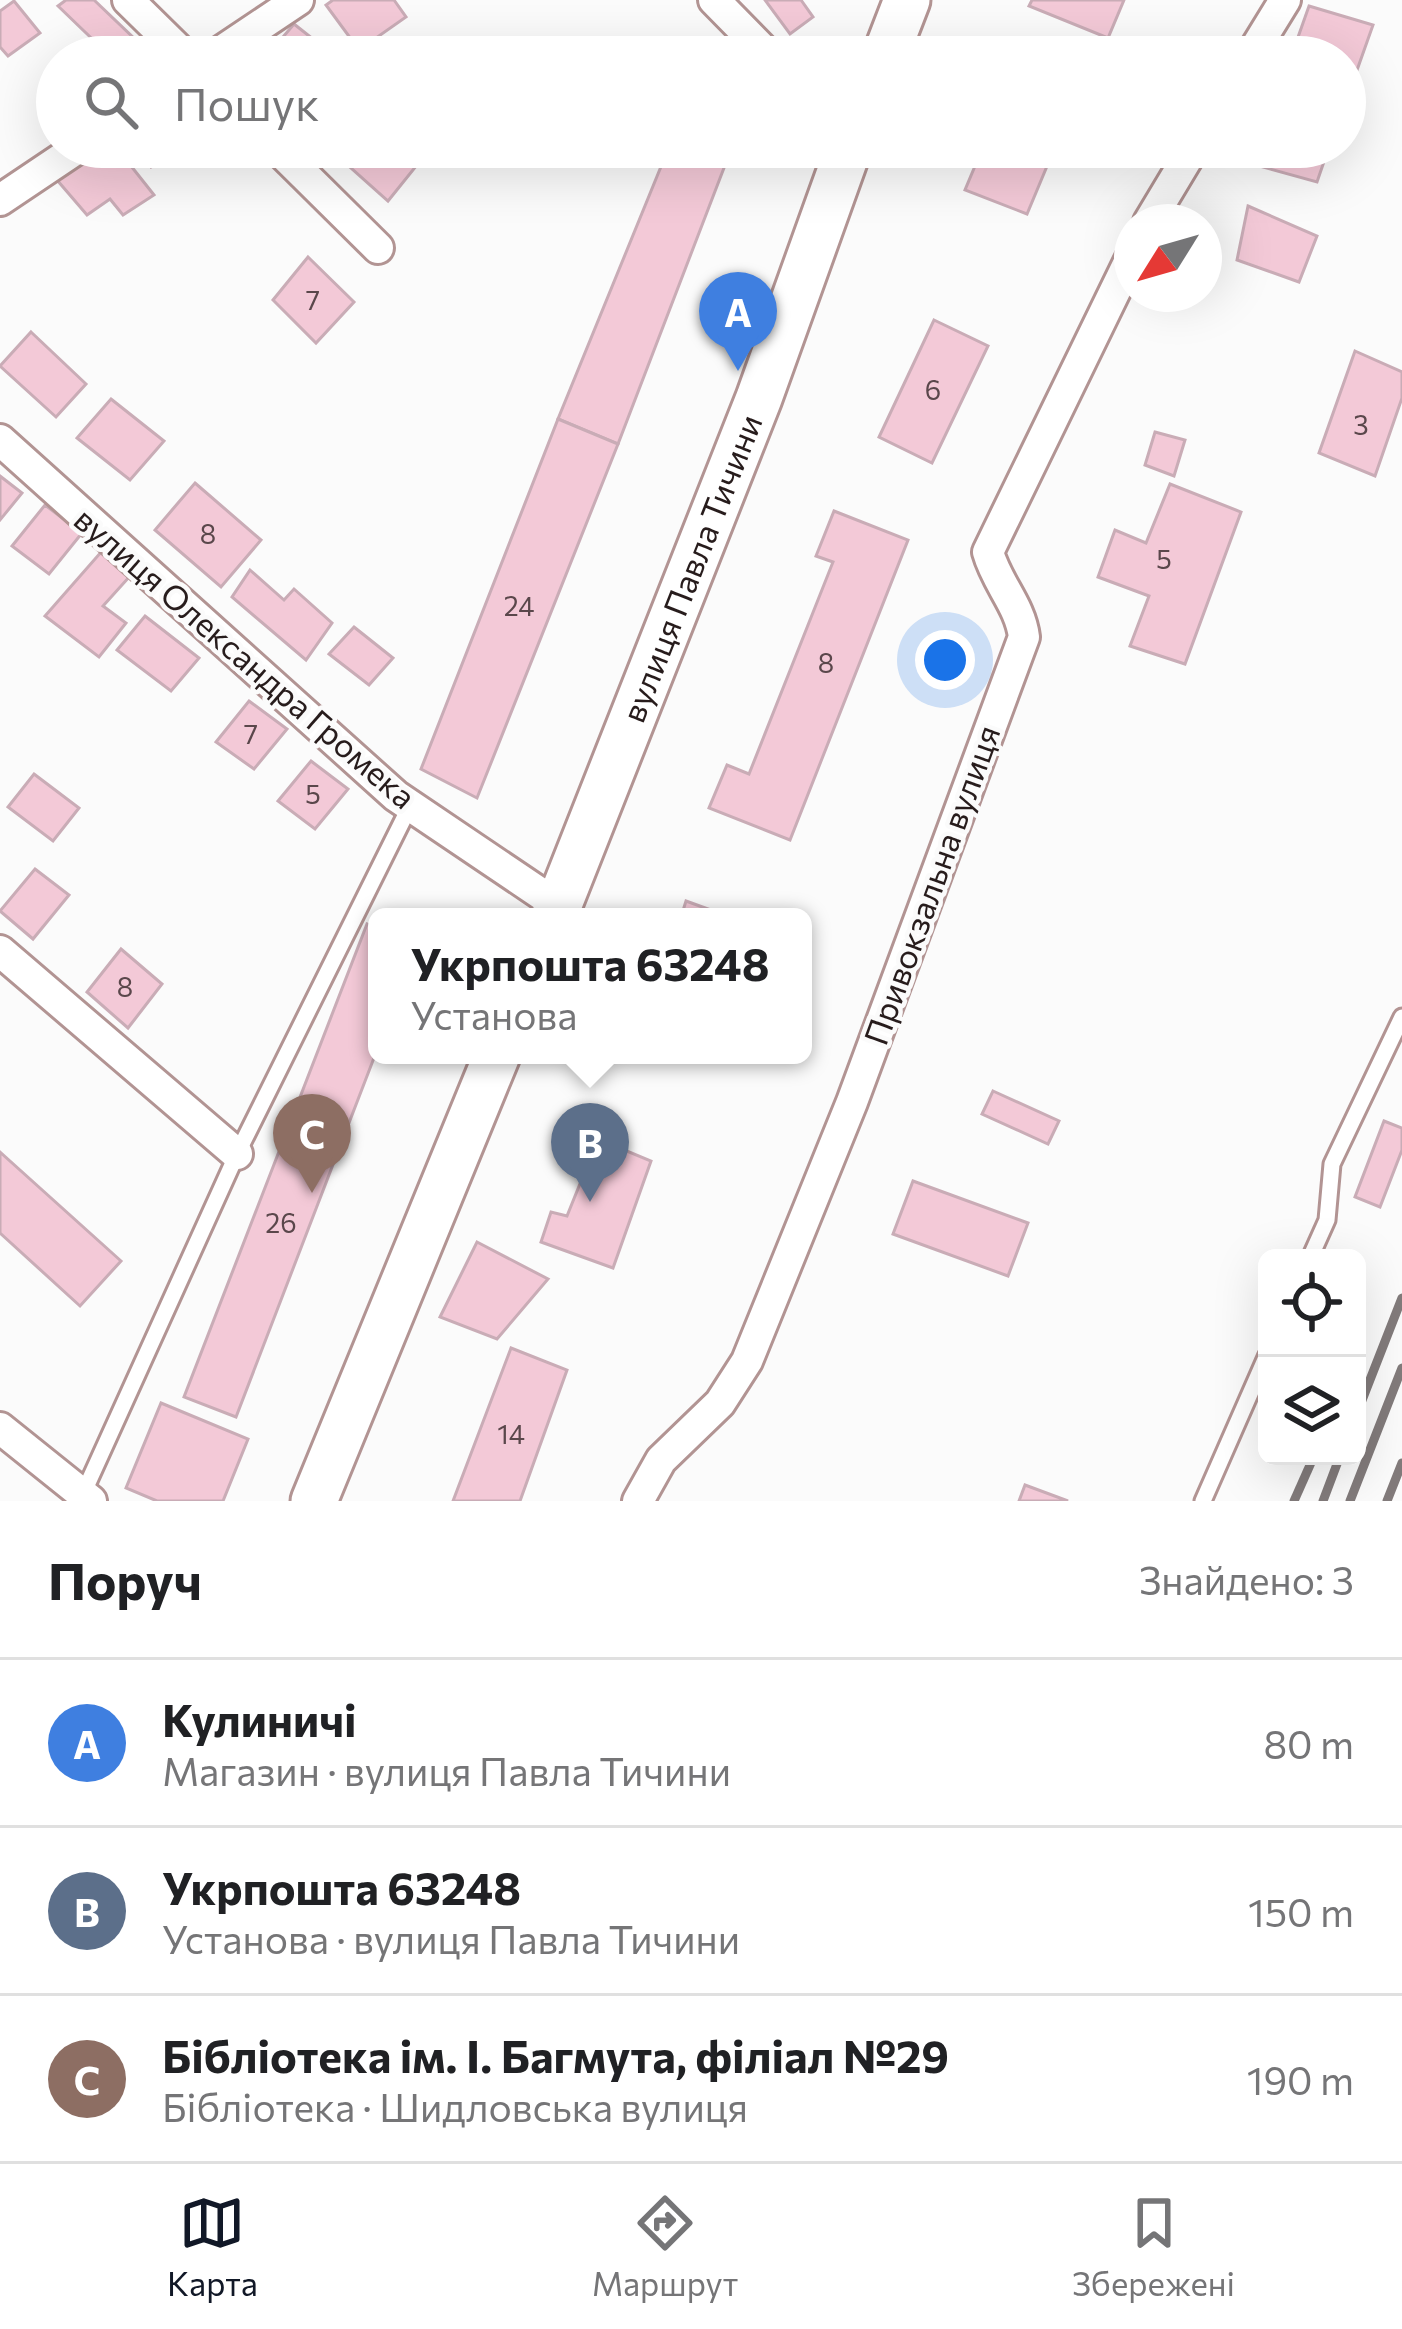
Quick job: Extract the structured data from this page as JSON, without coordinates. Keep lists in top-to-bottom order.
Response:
{
  "streets": {
    "main road": ["вулиця Павла Тичини"],
    "street": ["вулиця Олександра Громека", "Привокзальна вулиця"]
  },
  "house_numbers": [
    "7",
    "6",
    "3",
    "8",
    "5",
    "24",
    "8",
    "7",
    "5",
    "8",
    "26",
    "14"
  ],
  "north": "bottom left",
  "page": {
    "search": "Пошук",
    "pins": ["A", "C", "B"],
    "popup": ["Укрпошта 63248", "Установа"],
    "heading": ["Поруч", "Знайдено: 3"],
    "list": [
      {
        "mark": "A",
        "name": "Кулиничі",
        "note": "Магазин · вулиця Павла Тичини",
        "value": "80 m"
      },
      {
        "mark": "B",
        "name": "Укрпошта 63248",
        "note": "Установа · вулиця Павла Тичини",
        "value": "150 m"
      },
      {
        "mark": "C",
        "name": "Бібліотека ім. І. Багмута, філіал №29",
        "note": "Бібліотека · Шидловська вулиця",
        "value": "190 m"
      }
    ],
    "nav": ["Карта", "Маршрут", "Збережені"]
  }
}
